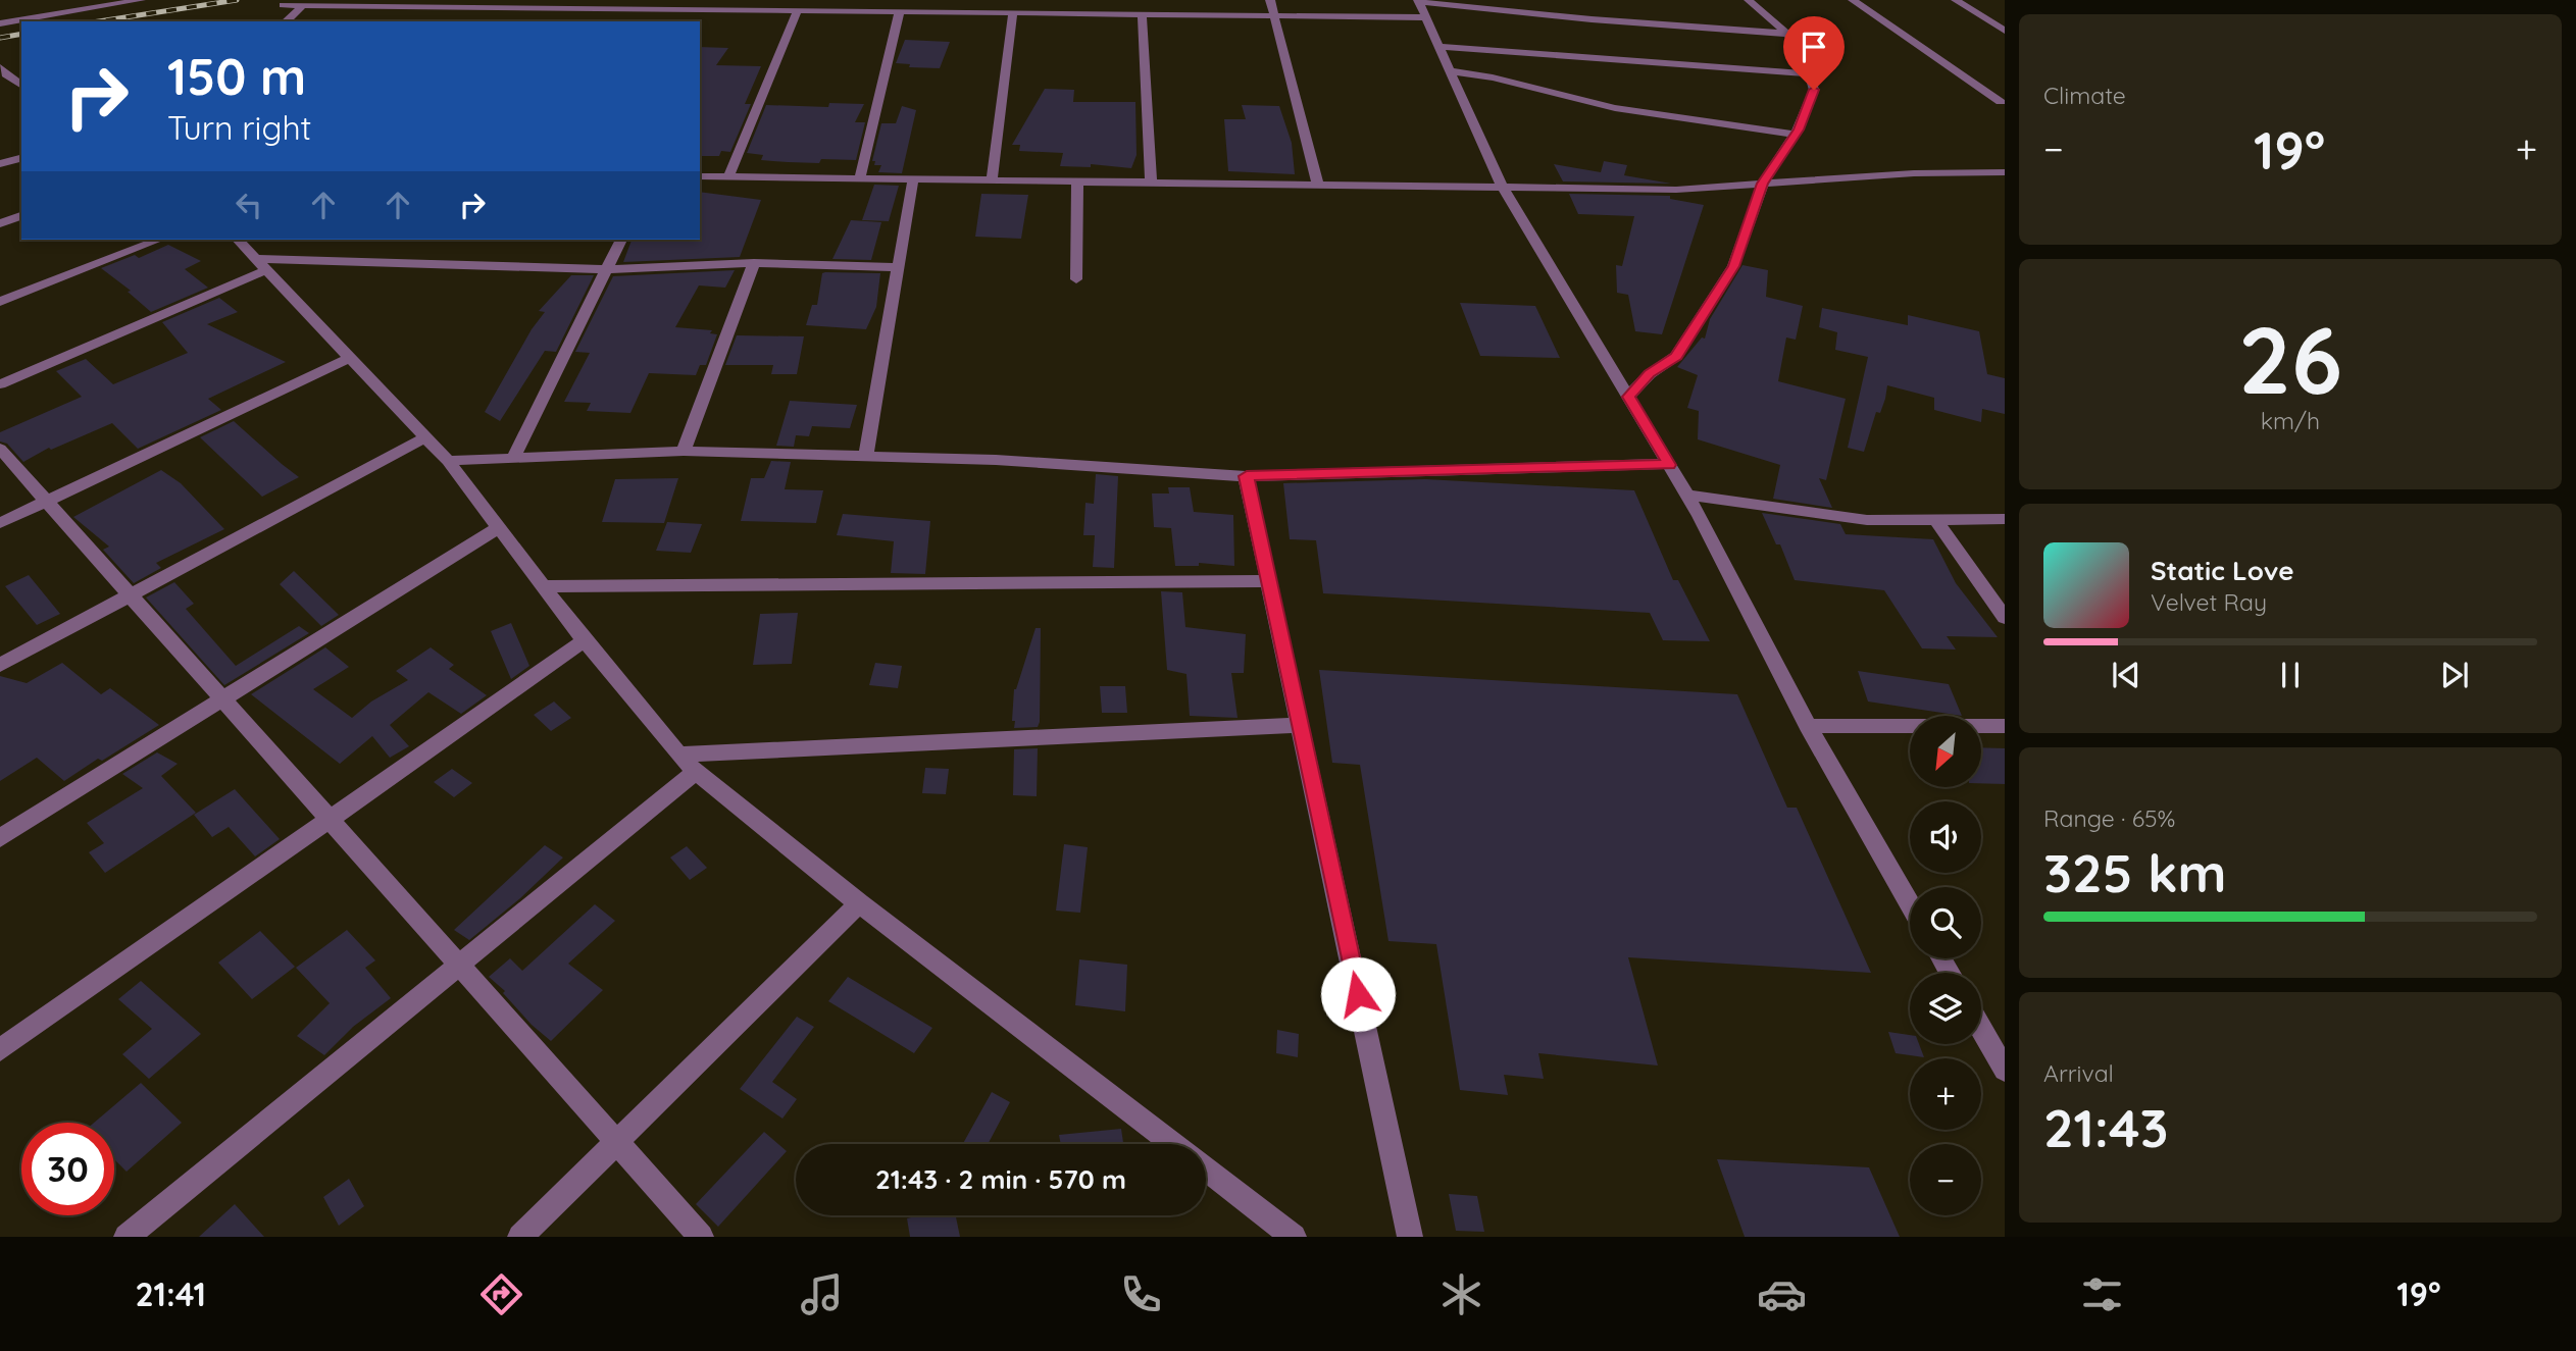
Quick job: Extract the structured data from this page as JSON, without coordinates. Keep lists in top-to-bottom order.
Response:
{
  "north": "bottom left",
  "page": {
    "tile": [
      "Climate",
      ["26", "km/h"],
      ["Range · 65%", "325 km"],
      ["Arrival", "21:43"]
    ],
    "turn": ["150 m", "Turn right"],
    "heat": ["−", "19°", "+"],
    "song": ["Static Love", "Velvet Ray"],
    "map_buttons": ["+", "−"],
    "limit": "30",
    "trip": "21:43 · 2 min · 570 m",
    "tabs": ["21:41", "19°"]
  }
}
